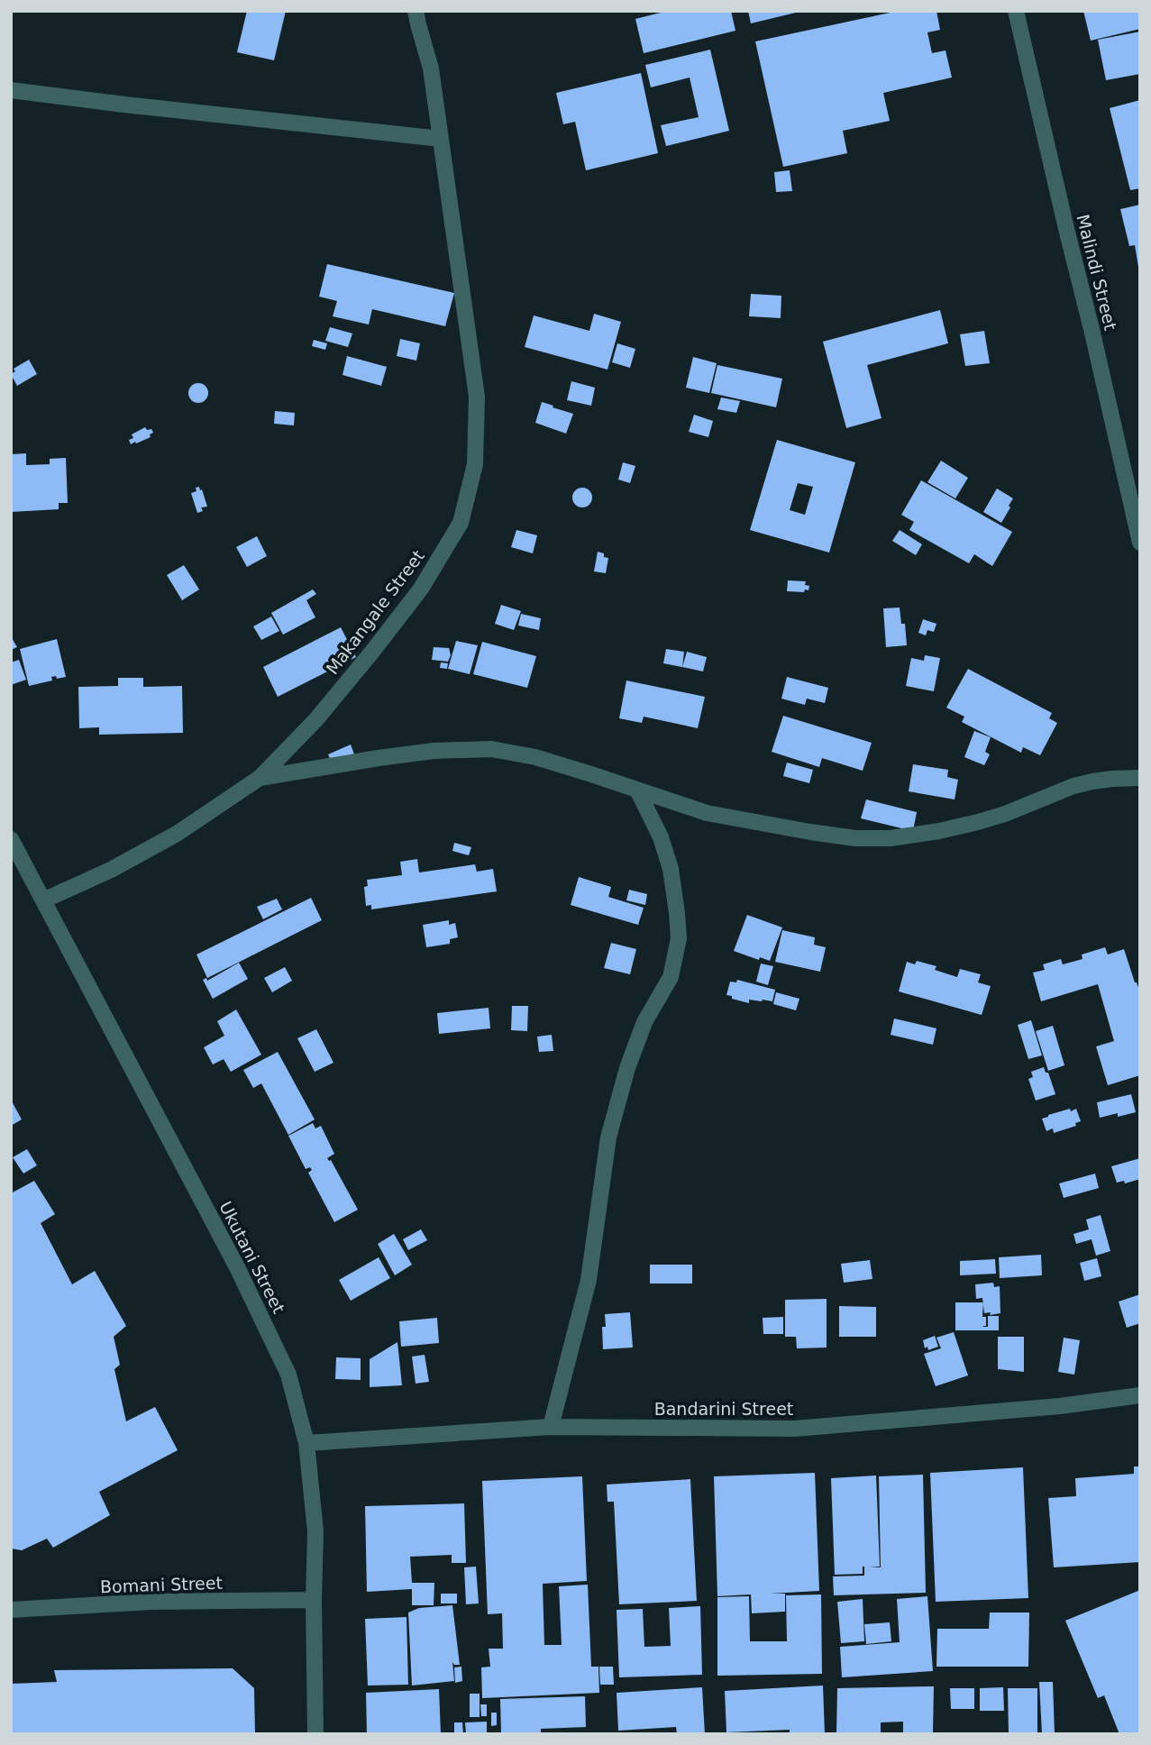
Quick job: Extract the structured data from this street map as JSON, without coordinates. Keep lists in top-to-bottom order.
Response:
{
  "streets": {
    "street": [
      "Malindi Street",
      "Makangale Street",
      "Ukutani Street",
      "Bandarini Street",
      "Bomani Street"
    ]
  },
  "crossings": [
    ["Makangale Street", "Ukutani Street"],
    ["Ukutani Street", "Bandarini Street"],
    ["Ukutani Street", "Bomani Street"]
  ]
}
